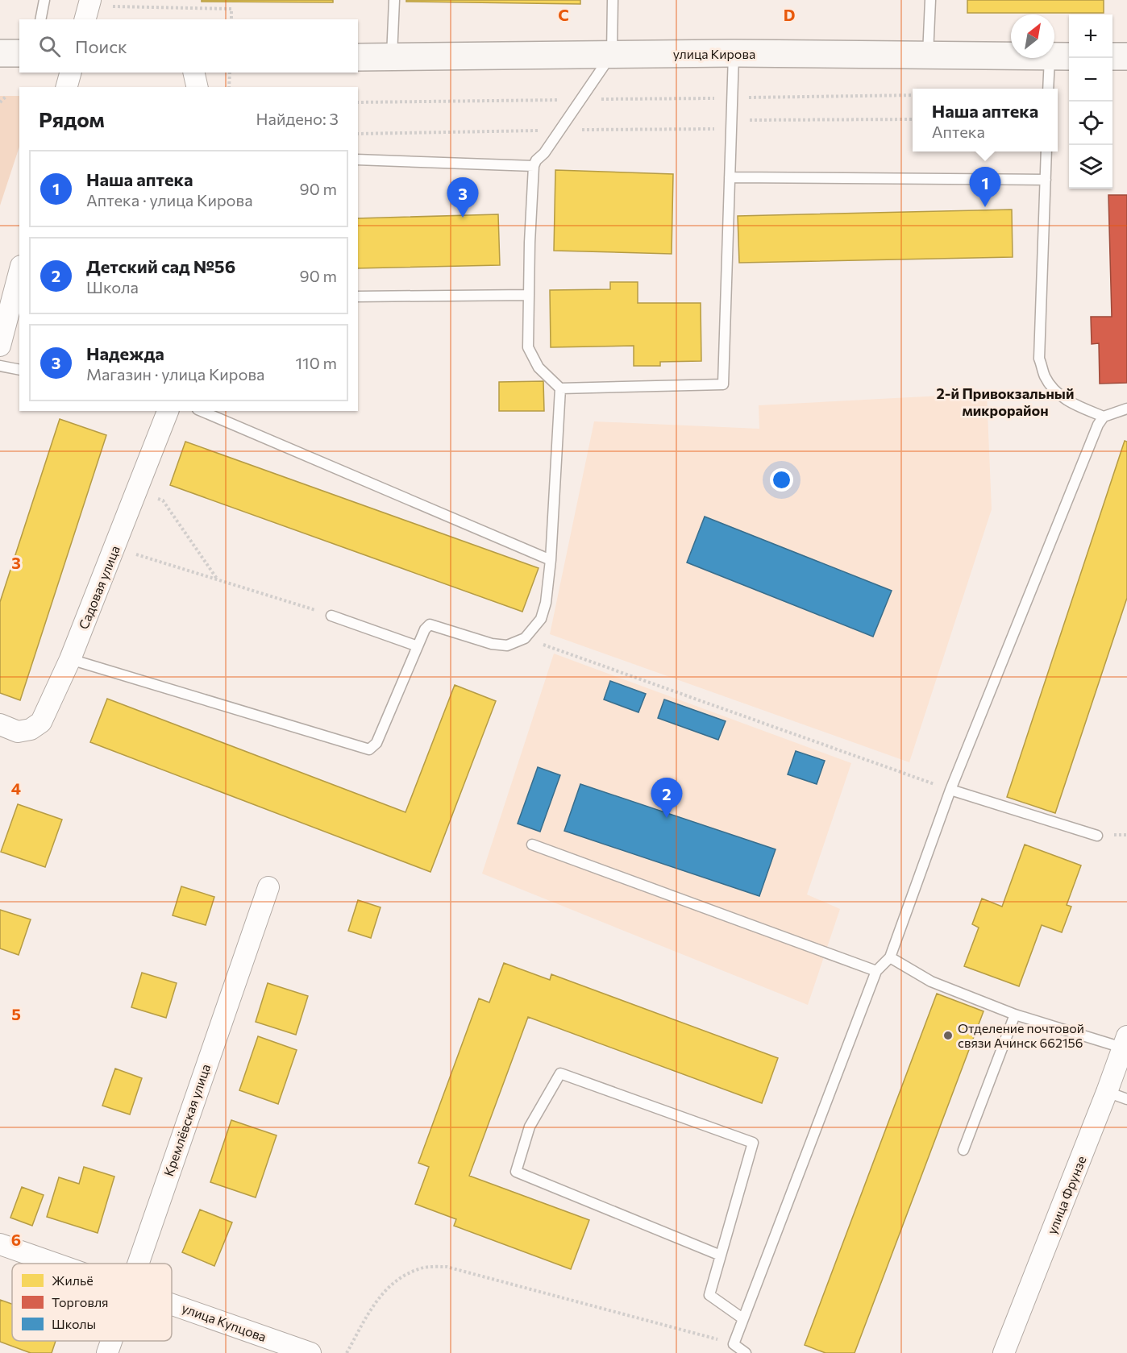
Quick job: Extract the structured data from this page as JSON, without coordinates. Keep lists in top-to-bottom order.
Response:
{
  "streets": {
    "main road": ["улица Кирова"],
    "street": [
      "Садовая улица",
      "Кремлёвская улица",
      "улица Фрунзе",
      "улица Купцова"
    ]
  },
  "districts": ["2-й Привокзальный микрорайон"],
  "places": ["Отделение почтовой связи Ачинск 662156"],
  "legend": ["Жильё", "Торговля", "Школы"],
  "north": "top right",
  "page": {
    "map_buttons": ["+", "−"],
    "search": "Поиск",
    "heading": ["Рядом", "Найдено: 3"],
    "popup": ["Наша аптека", "Аптека"],
    "list": [
      {
        "mark": "1",
        "name": "Наша аптека",
        "note": "Аптека · улица Кирова",
        "value": "90 m"
      },
      {
        "mark": "2",
        "name": "Детский сад №56",
        "note": "Школа",
        "value": "90 m"
      },
      {
        "mark": "3",
        "name": "Надежда",
        "note": "Магазин · улица Кирова",
        "value": "110 m"
      }
    ],
    "pins": ["1", "3", "2"]
  },
  "grid": {
    "columns": ["C", "D"],
    "rows": [
      "3",
      "4",
      "5",
      "6"
    ]
  }
}
